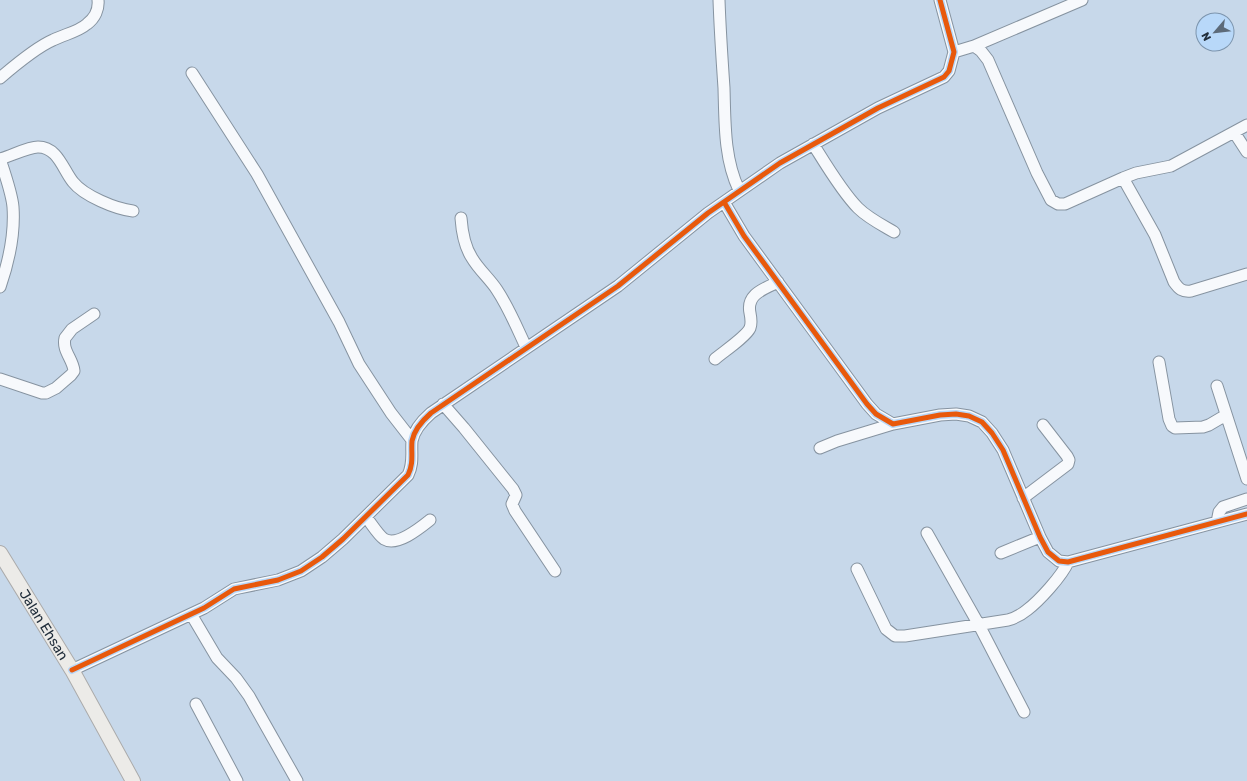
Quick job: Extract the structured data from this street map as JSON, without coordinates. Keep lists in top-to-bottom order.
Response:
{
  "streets": {
    "main road": ["Jalan Ehsan"]
  },
  "north": "bottom left"
}
